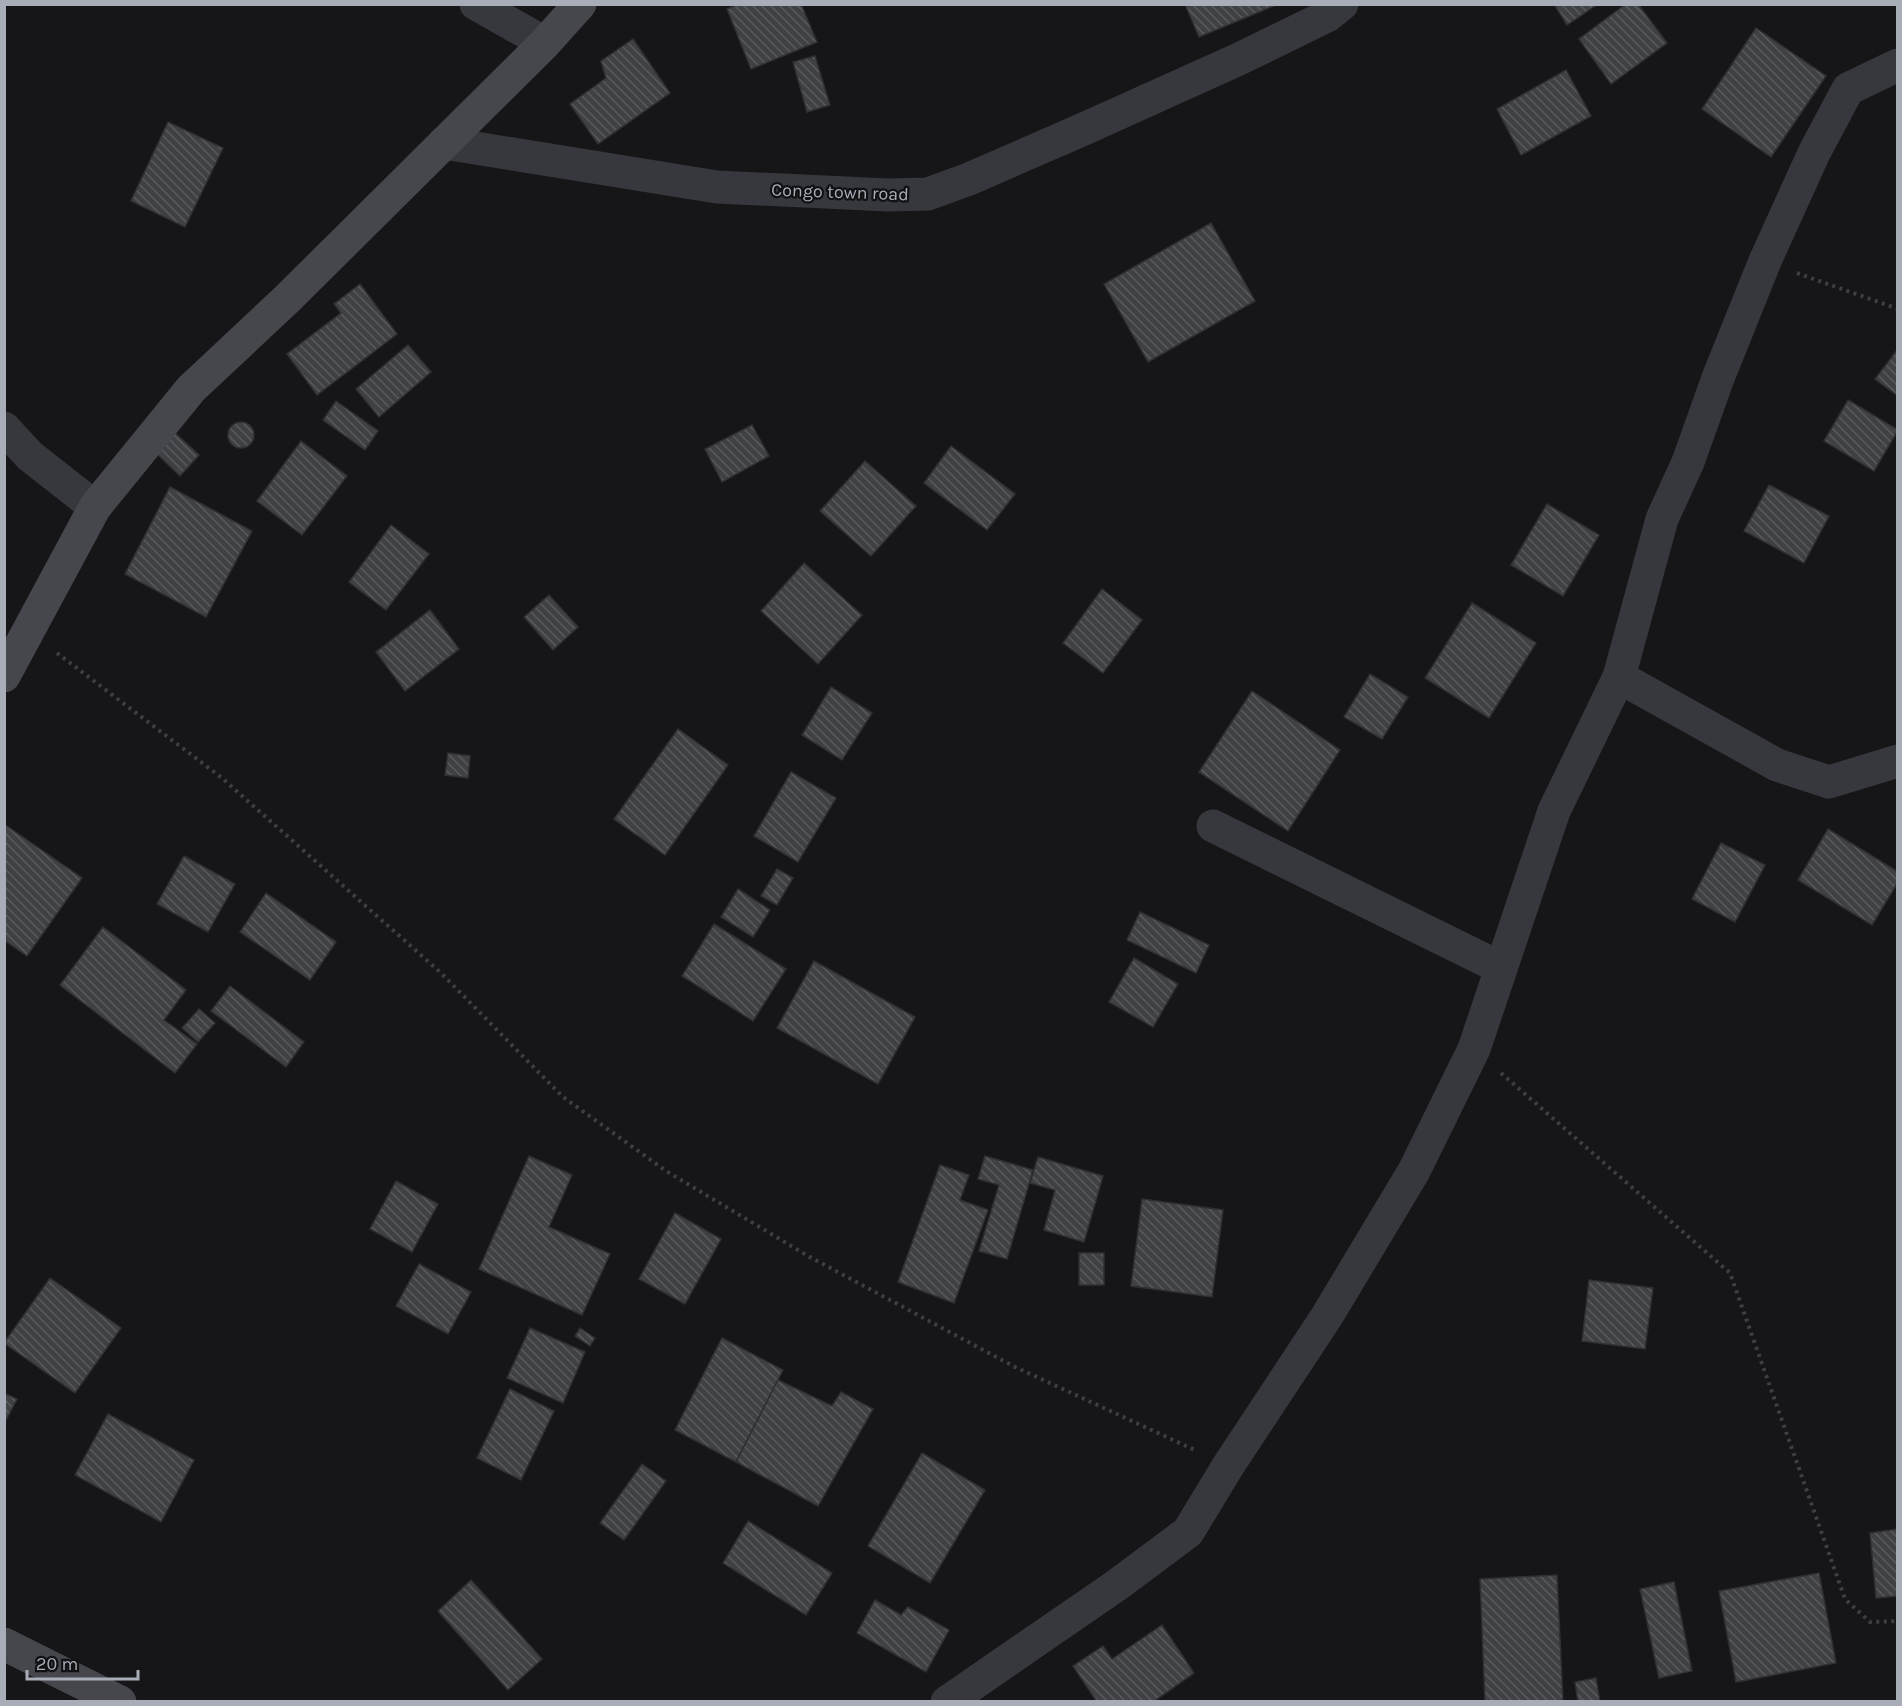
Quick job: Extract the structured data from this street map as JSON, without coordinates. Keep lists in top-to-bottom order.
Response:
{
  "streets": {
    "street": ["Congo town road"]
  },
  "scale_bar": "20 m"
}
